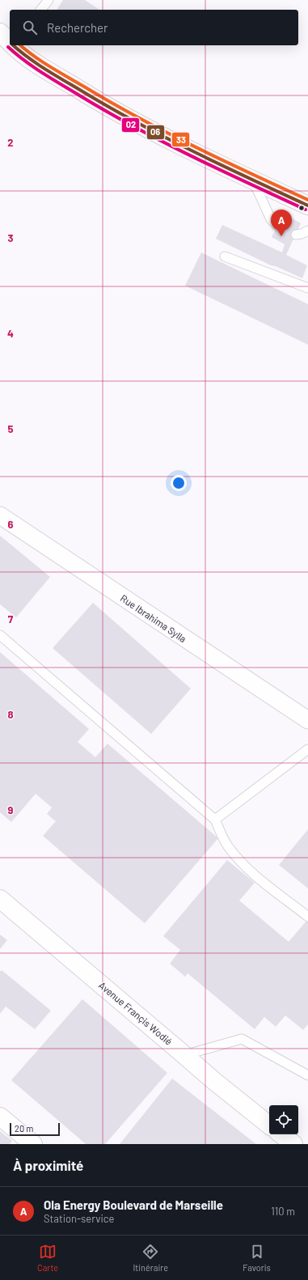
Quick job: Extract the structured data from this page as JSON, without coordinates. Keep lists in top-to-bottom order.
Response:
{
  "streets": {
    "main road": ["Avenue Françis Wodié"],
    "street": ["Rue Ibrahima Sylla"]
  },
  "lines": ["transit line 06", "transit line 33", "transit line 02"],
  "scale_bar": "20 m",
  "page": {
    "search": "Rechercher",
    "pins": "A",
    "scale": "20 m",
    "heading": "À proximité",
    "list": [
      {
        "mark": "A",
        "name": "Ola Energy Boulevard de Marseille",
        "note": "Station-service",
        "value": "110 m"
      }
    ],
    "nav": ["Carte", "Itinéraire", "Favoris"]
  },
  "grid": {
    "rows": [
      "2",
      "3",
      "4",
      "5",
      "6",
      "7",
      "8",
      "9"
    ]
  }
}
